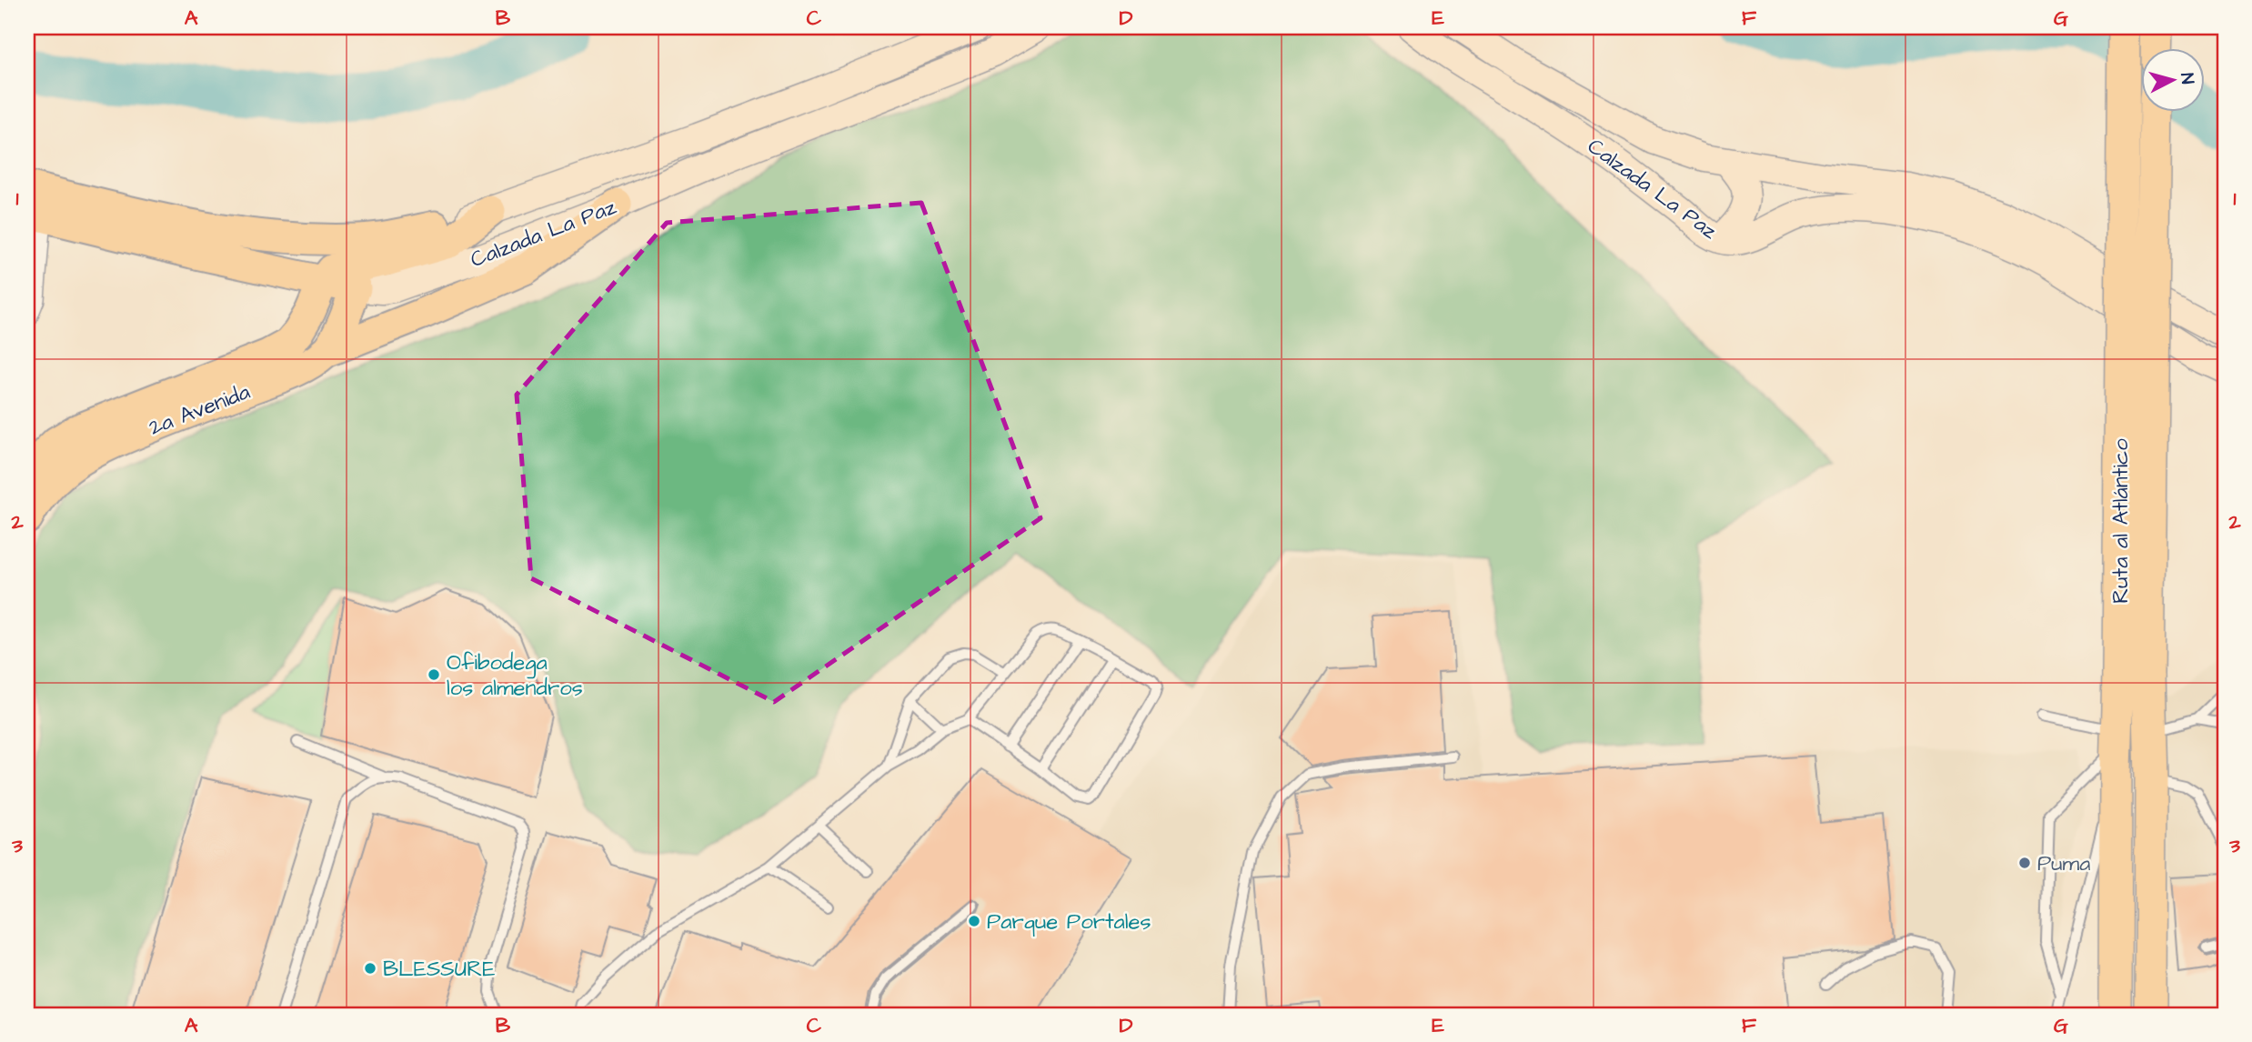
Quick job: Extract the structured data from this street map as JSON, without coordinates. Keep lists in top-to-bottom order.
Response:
{
  "streets": {
    "highway": ["Ruta al Atlántico"],
    "main road": ["Calzada La Paz", "2a Avenida"]
  },
  "crossings": [
    ["Calzada La Paz", "2a Avenida"]
  ],
  "places": [
    "Ofibodega los almendros",
    "Puma",
    "Parque Portales",
    "BLESSURE"
  ],
  "north": "right",
  "grid": {
    "columns": [
      "A",
      "B",
      "C",
      "D",
      "E",
      "F",
      "G"
    ],
    "rows": ["1", "2", "3"]
  }
}
